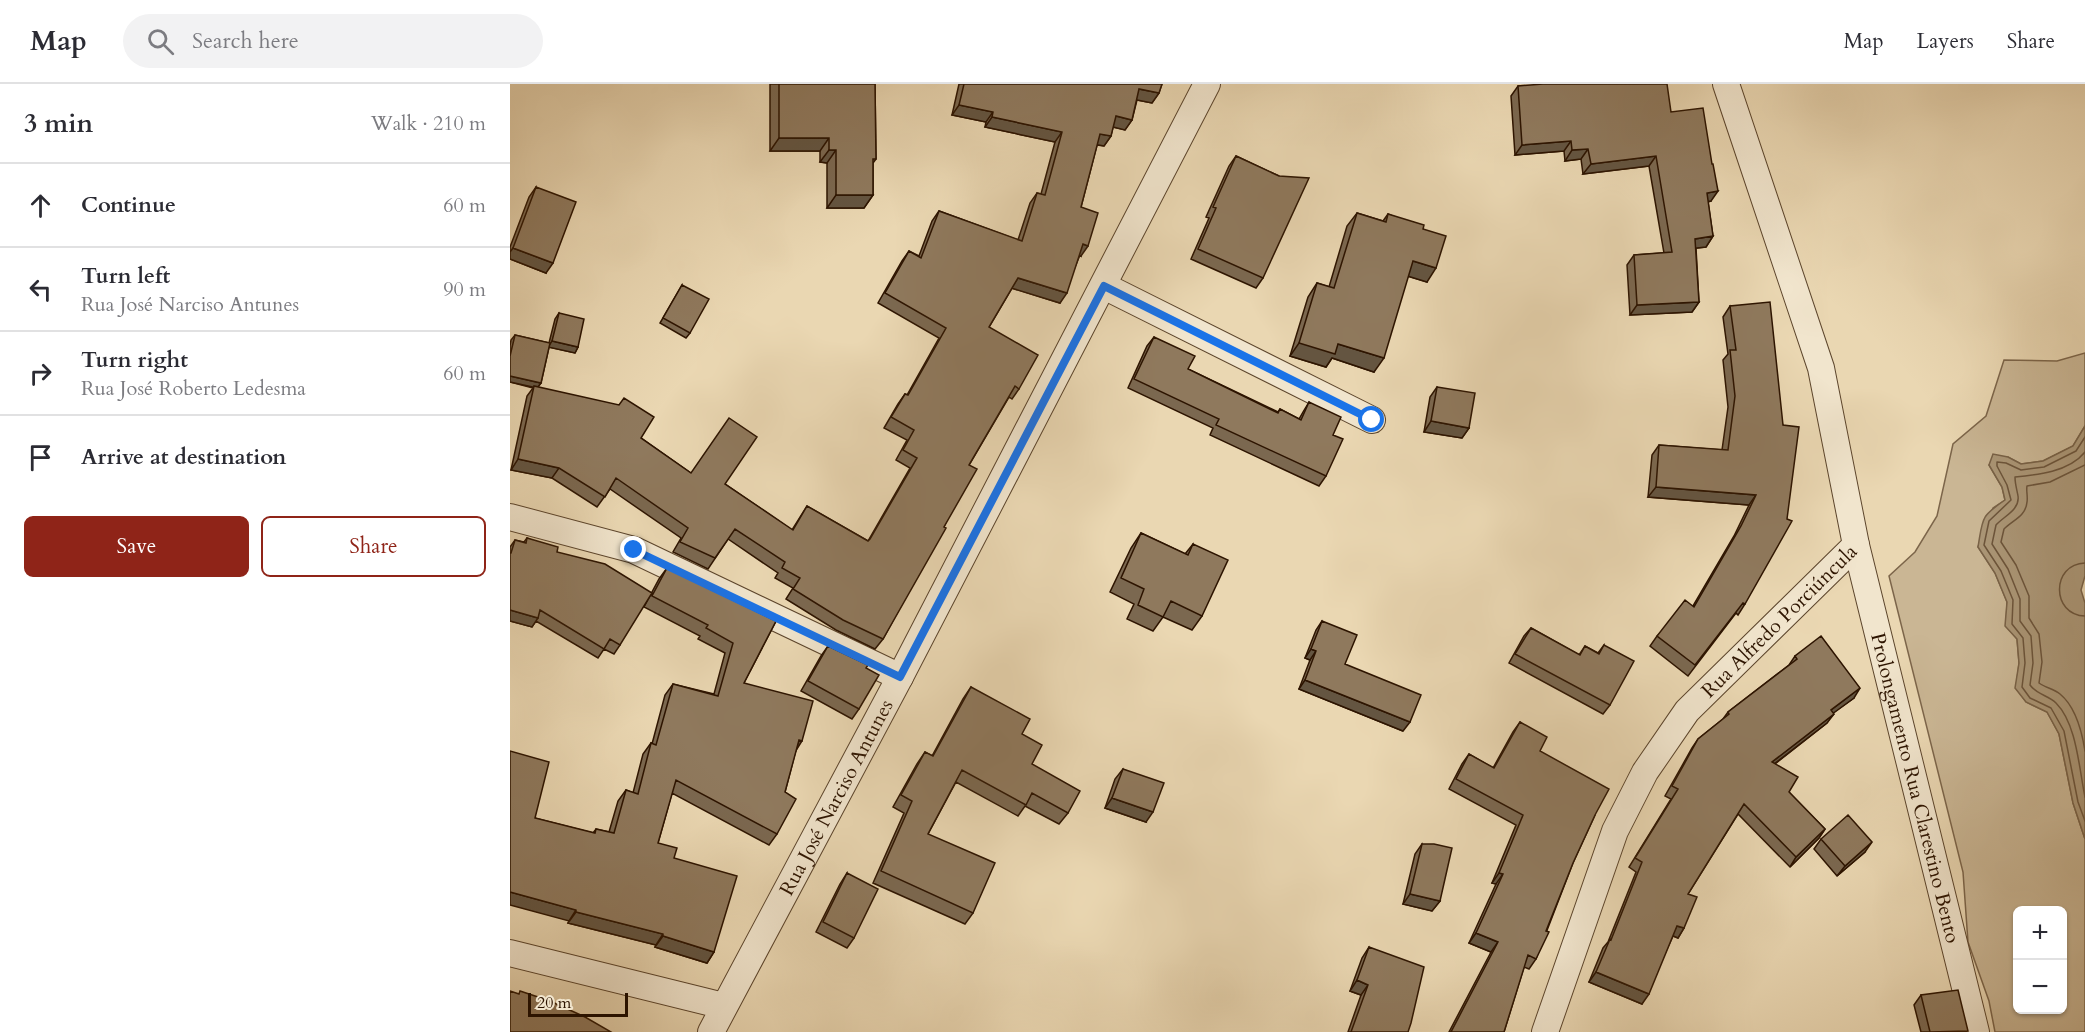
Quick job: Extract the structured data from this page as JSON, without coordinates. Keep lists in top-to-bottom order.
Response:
{
  "streets": {
    "street": ["Rua Alfredo Porciúncula", "Prolongamento Rua Clarestino Bento", "Rua José Narciso Antunes"]
  },
  "crossings": [
    ["Rua Alfredo Porciúncula", "Prolongamento Rua Clarestino Bento"]
  ],
  "scale_bar": "20 m",
  "page": {
    "header": "Map",
    "search": "Search here",
    "nav": ["Map", "Layers", "Share"],
    "heading": ["3 min", "Walk · 210 m"],
    "list": [
      ["Continue", "60 m"],
      ["Turn left", "Rua José Narciso Antunes", "90 m"],
      ["Turn right", "Rua José Roberto Ledesma", "60 m"],
      "Arrive at destination"
    ],
    "buttons": ["Save", "Share"],
    "map_buttons": ["+", "−"],
    "scale": "20 m"
  }
}
